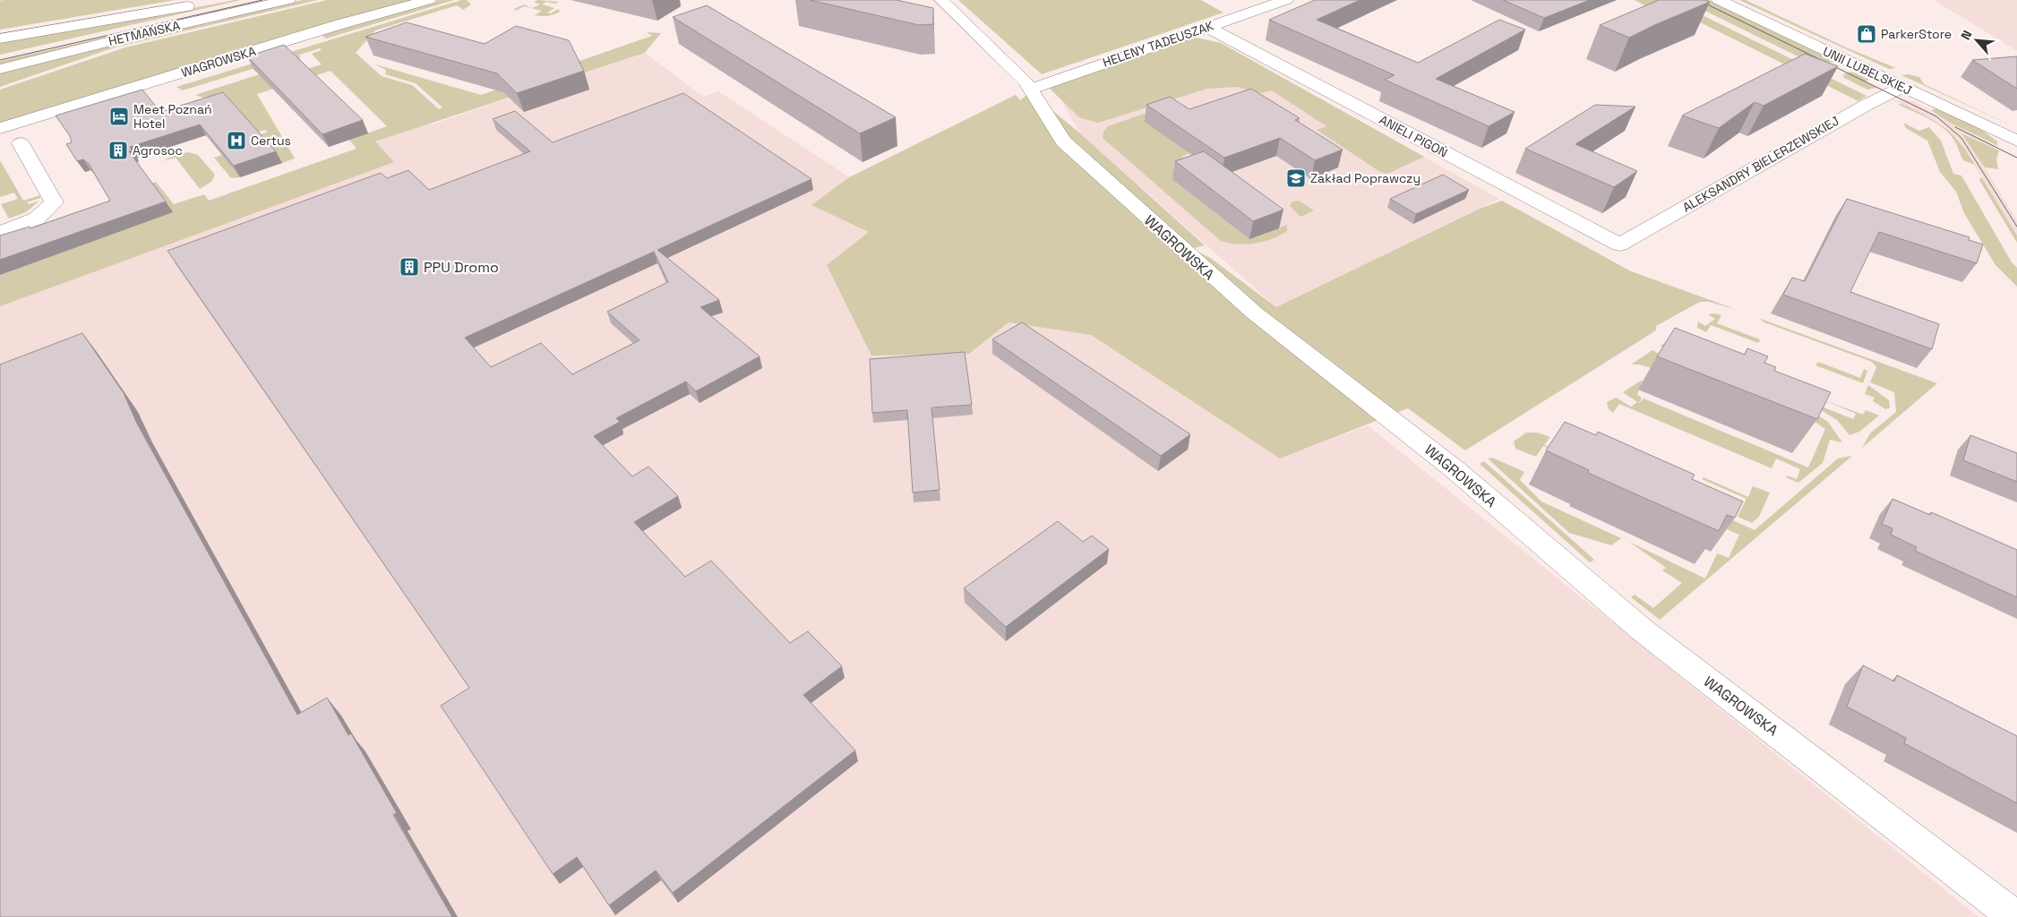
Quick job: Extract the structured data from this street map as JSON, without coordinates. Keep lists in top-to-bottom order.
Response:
{
  "streets": {
    "street": [
      "HETMAŃSKA",
      "HELENY TADEUSZAK",
      "WAGROWSKA",
      "UNII LUBELSKIEJ",
      "ANIELI PIGOŃ",
      "ALEKSANDRY BIELERZEWSKIEJ"
    ]
  },
  "crossings": [
    ["HELENY TADEUSZAK", "WAGROWSKA"],
    ["HELENY TADEUSZAK", "ANIELI PIGOŃ"],
    ["UNII LUBELSKIEJ", "ALEKSANDRY BIELERZEWSKIEJ"],
    ["ANIELI PIGOŃ", "ALEKSANDRY BIELERZEWSKIEJ"]
  ],
  "places": {
    "shop": ["ParkerStore"],
    "hotel": ["Meet Poznań Hotel"],
    "hospital": ["Certus"],
    "building": ["Agrosoc", "PPU Dromo"],
    "school or university": ["Zakład Poprawczy"]
  },
  "north": "top left"
}
